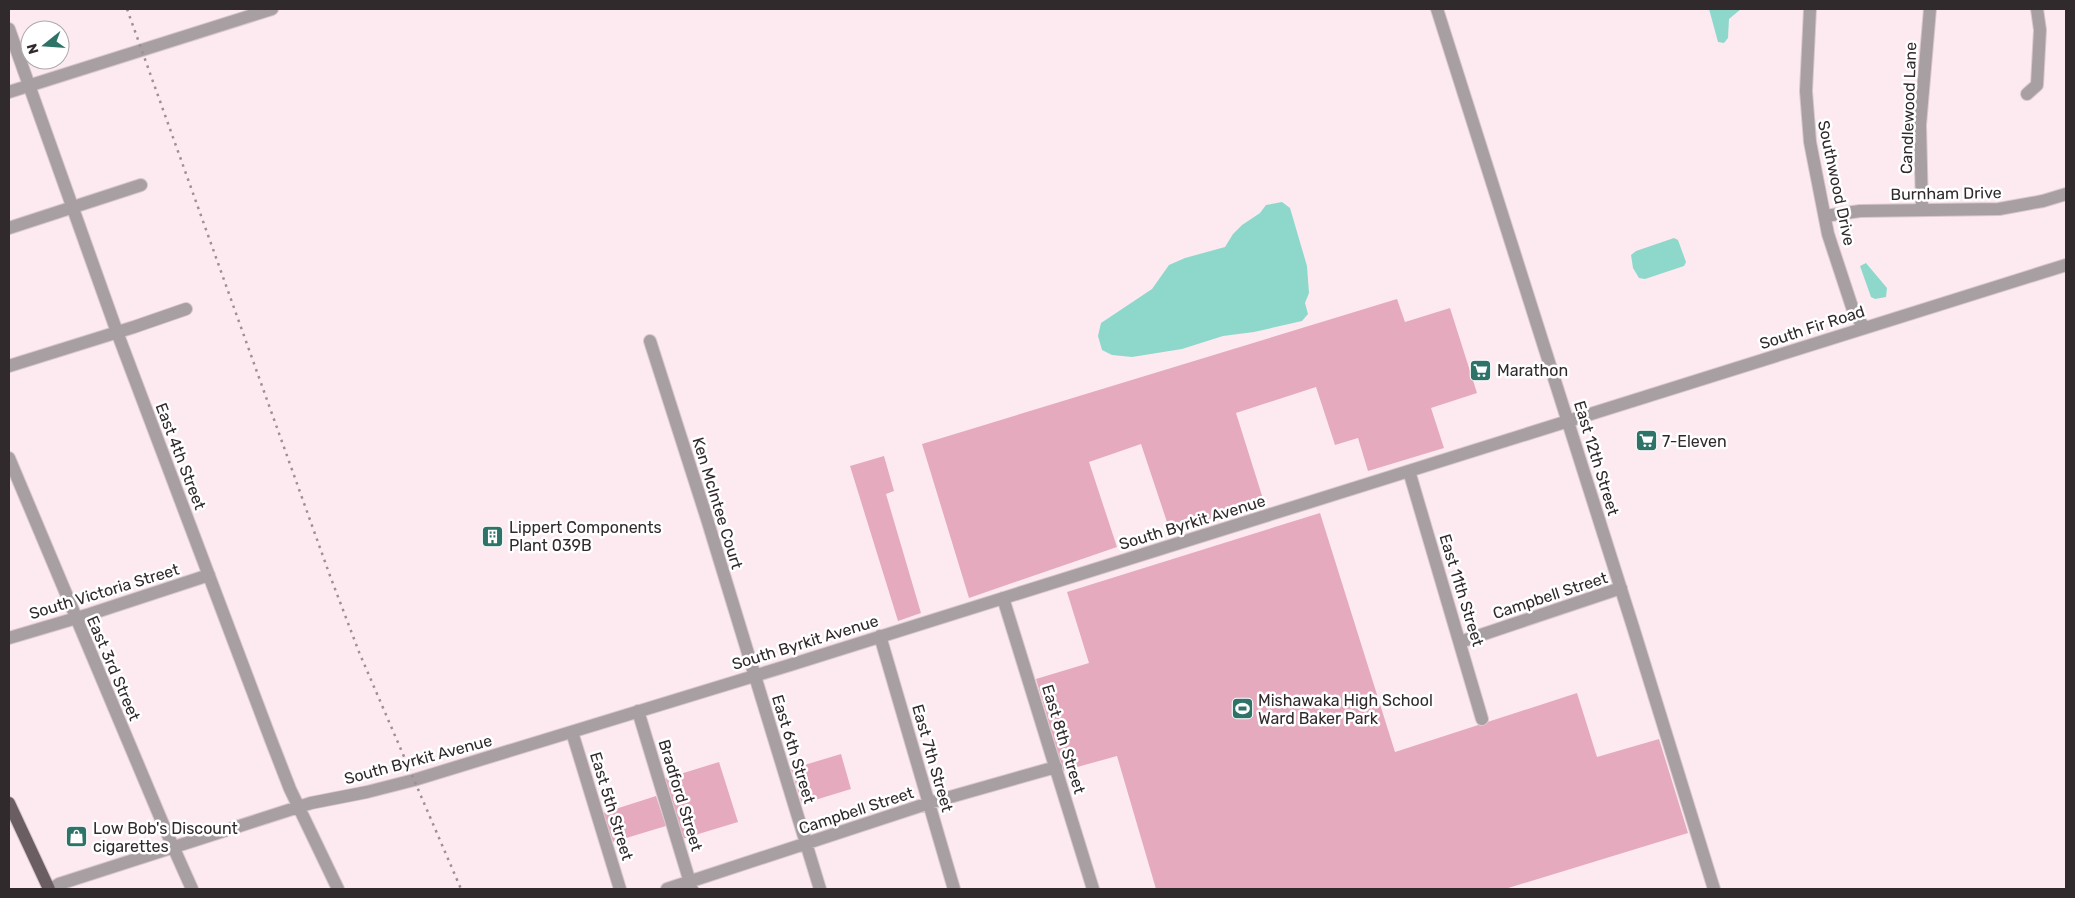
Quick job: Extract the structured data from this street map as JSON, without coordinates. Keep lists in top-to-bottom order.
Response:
{
  "streets": {
    "street": [
      "Candlewood Lane",
      "Southwood Drive",
      "Burnham Drive",
      "South Fir Road",
      "East 4th Street",
      "East 12th Street",
      "Ken McIntee Court",
      "South Byrkit Avenue",
      "East 11th Street",
      "South Victoria Street",
      "Campbell Street",
      "East 3rd Street",
      "East 8th Street",
      "East 6th Street",
      "East 7th Street",
      "Bradford Street",
      "East 5th Street"
    ]
  },
  "crossings": [
    ["Candlewood Lane", "Burnham Drive"],
    ["Southwood Drive", "Burnham Drive"],
    ["Southwood Drive", "South Fir Road"],
    ["South Fir Road", "East 12th Street"],
    ["South Fir Road", "South Byrkit Avenue"],
    ["East 4th Street", "South Byrkit Avenue"],
    ["East 4th Street", "South Victoria Street"],
    ["East 12th Street", "South Byrkit Avenue"],
    ["East 12th Street", "Campbell Street"],
    ["Ken McIntee Court", "South Byrkit Avenue"],
    ["Ken McIntee Court", "East 6th Street"],
    ["South Byrkit Avenue", "East 11th Street"],
    ["South Byrkit Avenue", "East 3rd Street"],
    ["South Byrkit Avenue", "East 8th Street"],
    ["South Byrkit Avenue", "East 6th Street"],
    ["South Byrkit Avenue", "East 7th Street"],
    ["South Byrkit Avenue", "Bradford Street"],
    ["South Byrkit Avenue", "East 5th Street"],
    ["East 11th Street", "Campbell Street"],
    ["South Victoria Street", "East 3rd Street"],
    ["Campbell Street", "East 8th Street"],
    ["Campbell Street", "East 6th Street"],
    ["Campbell Street", "East 7th Street"],
    ["Campbell Street", "Bradford Street"]
  ],
  "places": {
    "supermarket": ["Marathon", "7-Eleven"],
    "building": ["Lippert Components Plant 039B"],
    "sports": ["Mishawaka High School Ward Baker Park"],
    "shop": ["Low Bob's Discount cigarettes"]
  },
  "north": "left"
}
